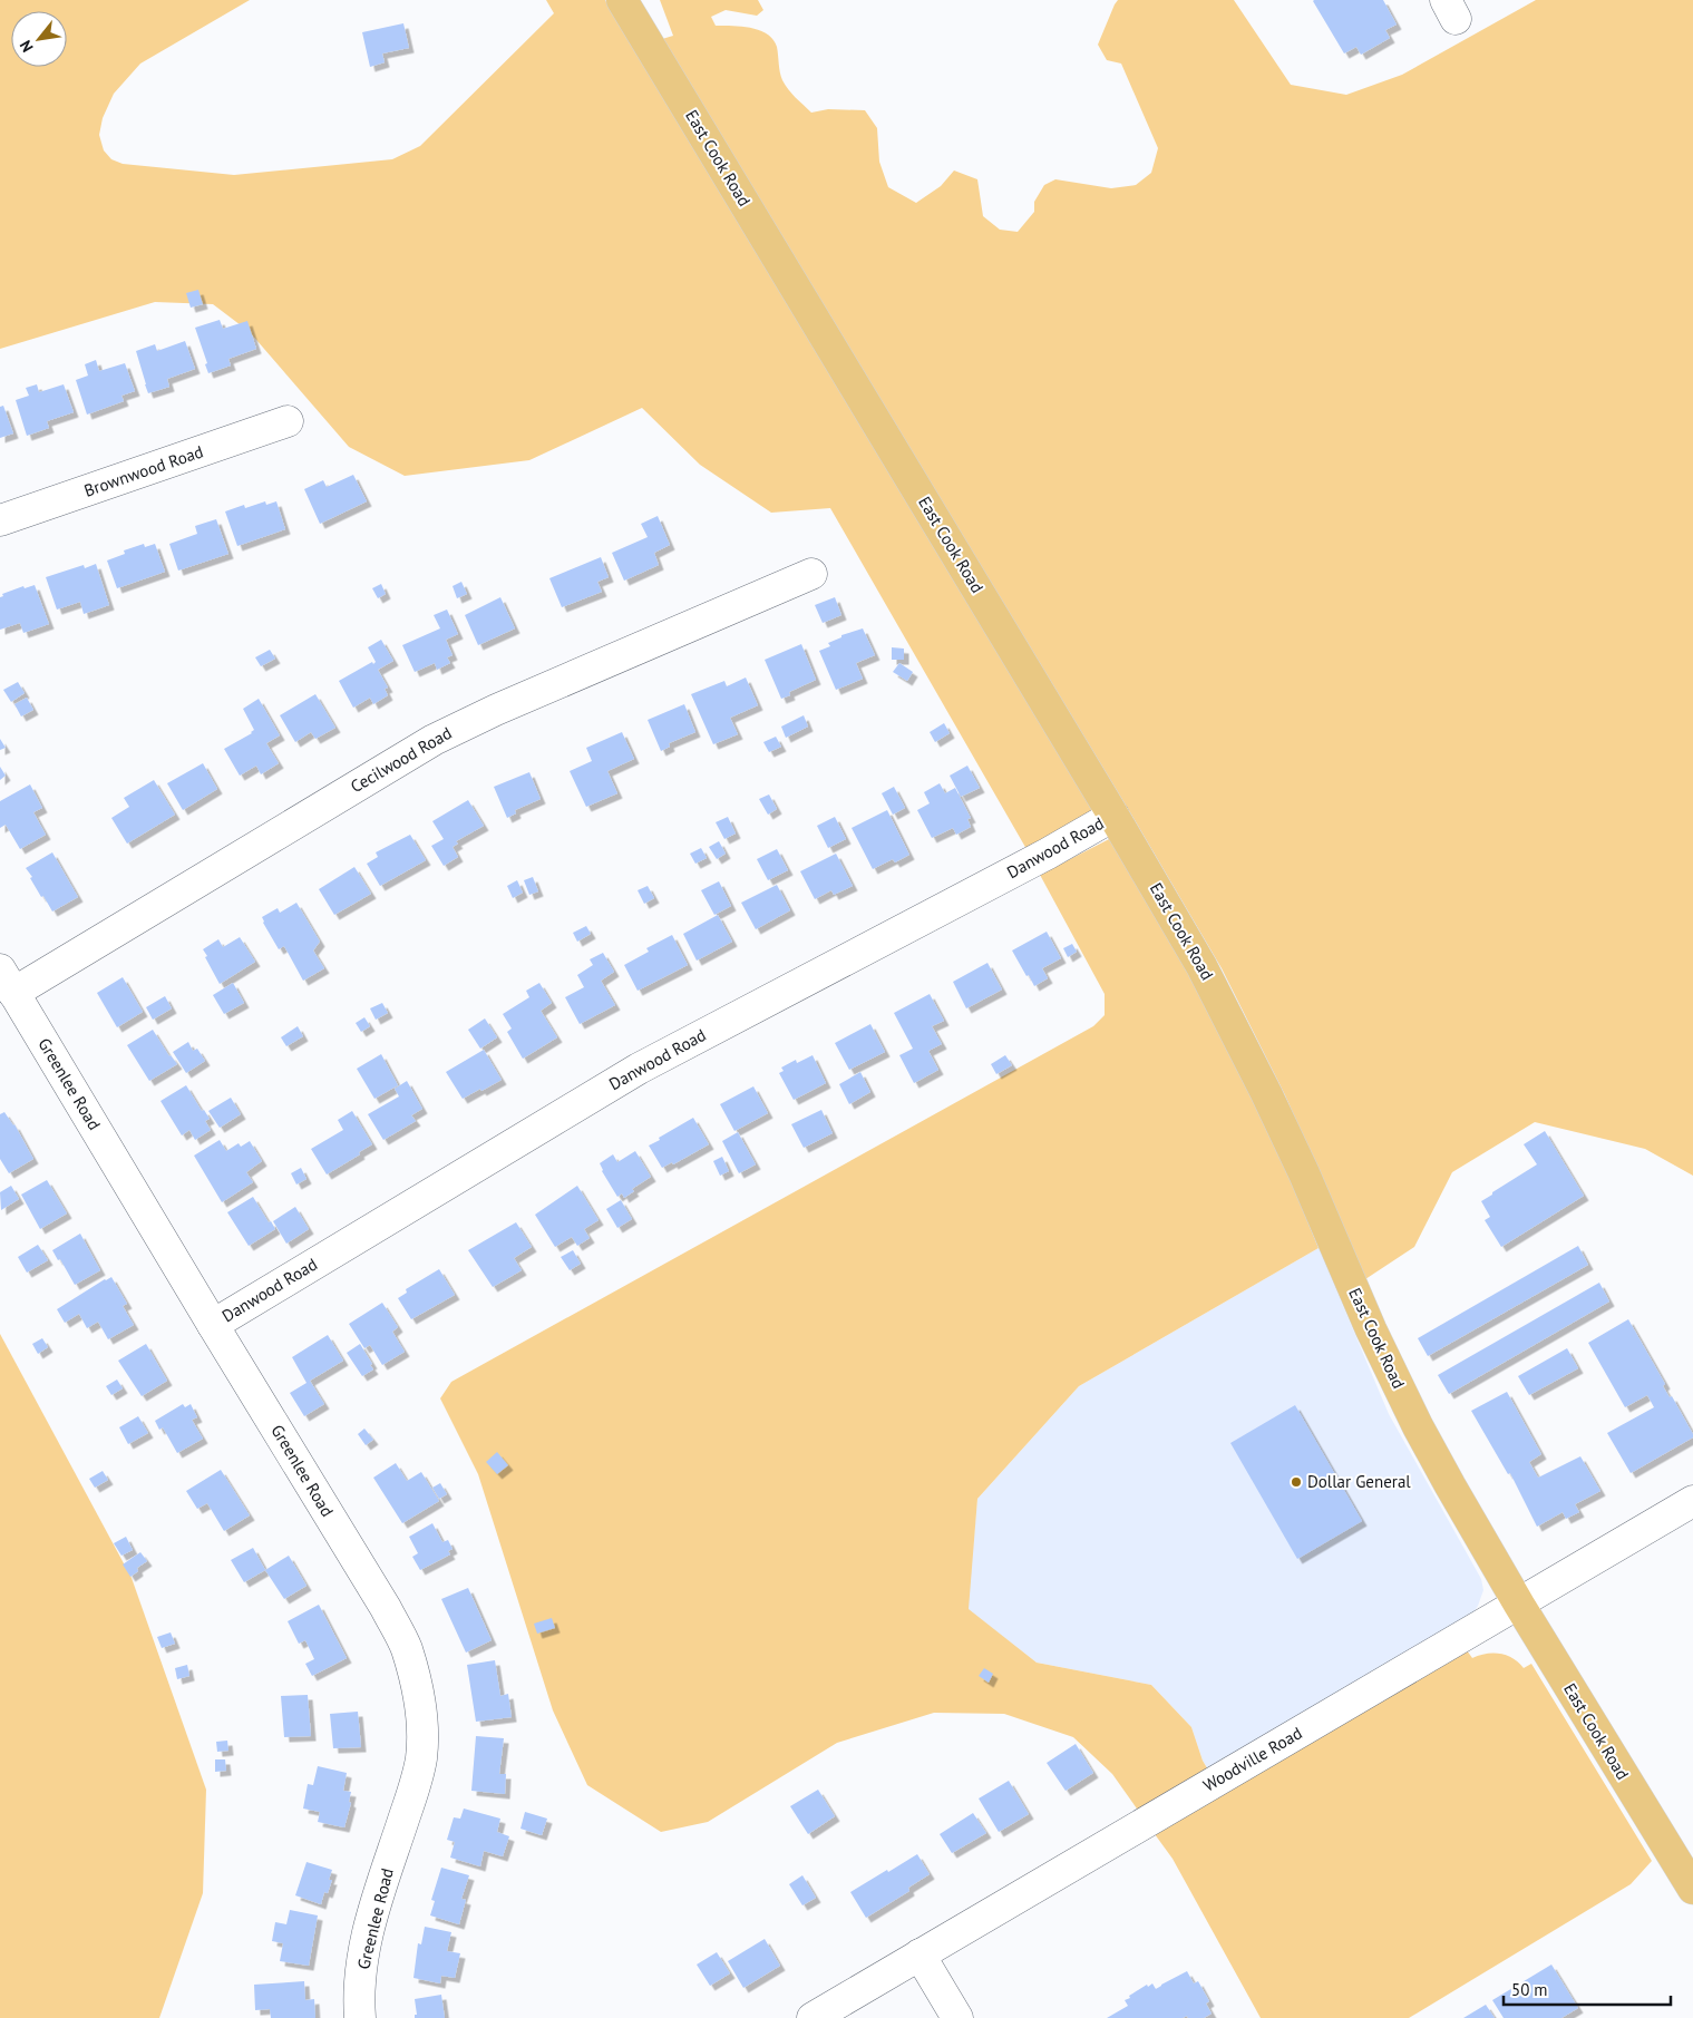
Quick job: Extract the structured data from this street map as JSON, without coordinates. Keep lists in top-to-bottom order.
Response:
{
  "streets": {
    "main road": ["East Cook Road"],
    "street": [
      "Brownwood Road",
      "Cecilwood Road",
      "Danwood Road",
      "Greenlee Road",
      "Woodville Road"
    ]
  },
  "crossings": [
    ["East Cook Road", "Danwood Road"],
    ["East Cook Road", "Woodville Road"],
    ["Cecilwood Road", "Greenlee Road"],
    ["Danwood Road", "Greenlee Road"]
  ],
  "places": ["Dollar General"],
  "scale_bar": "50 m",
  "north": "bottom left"
}
